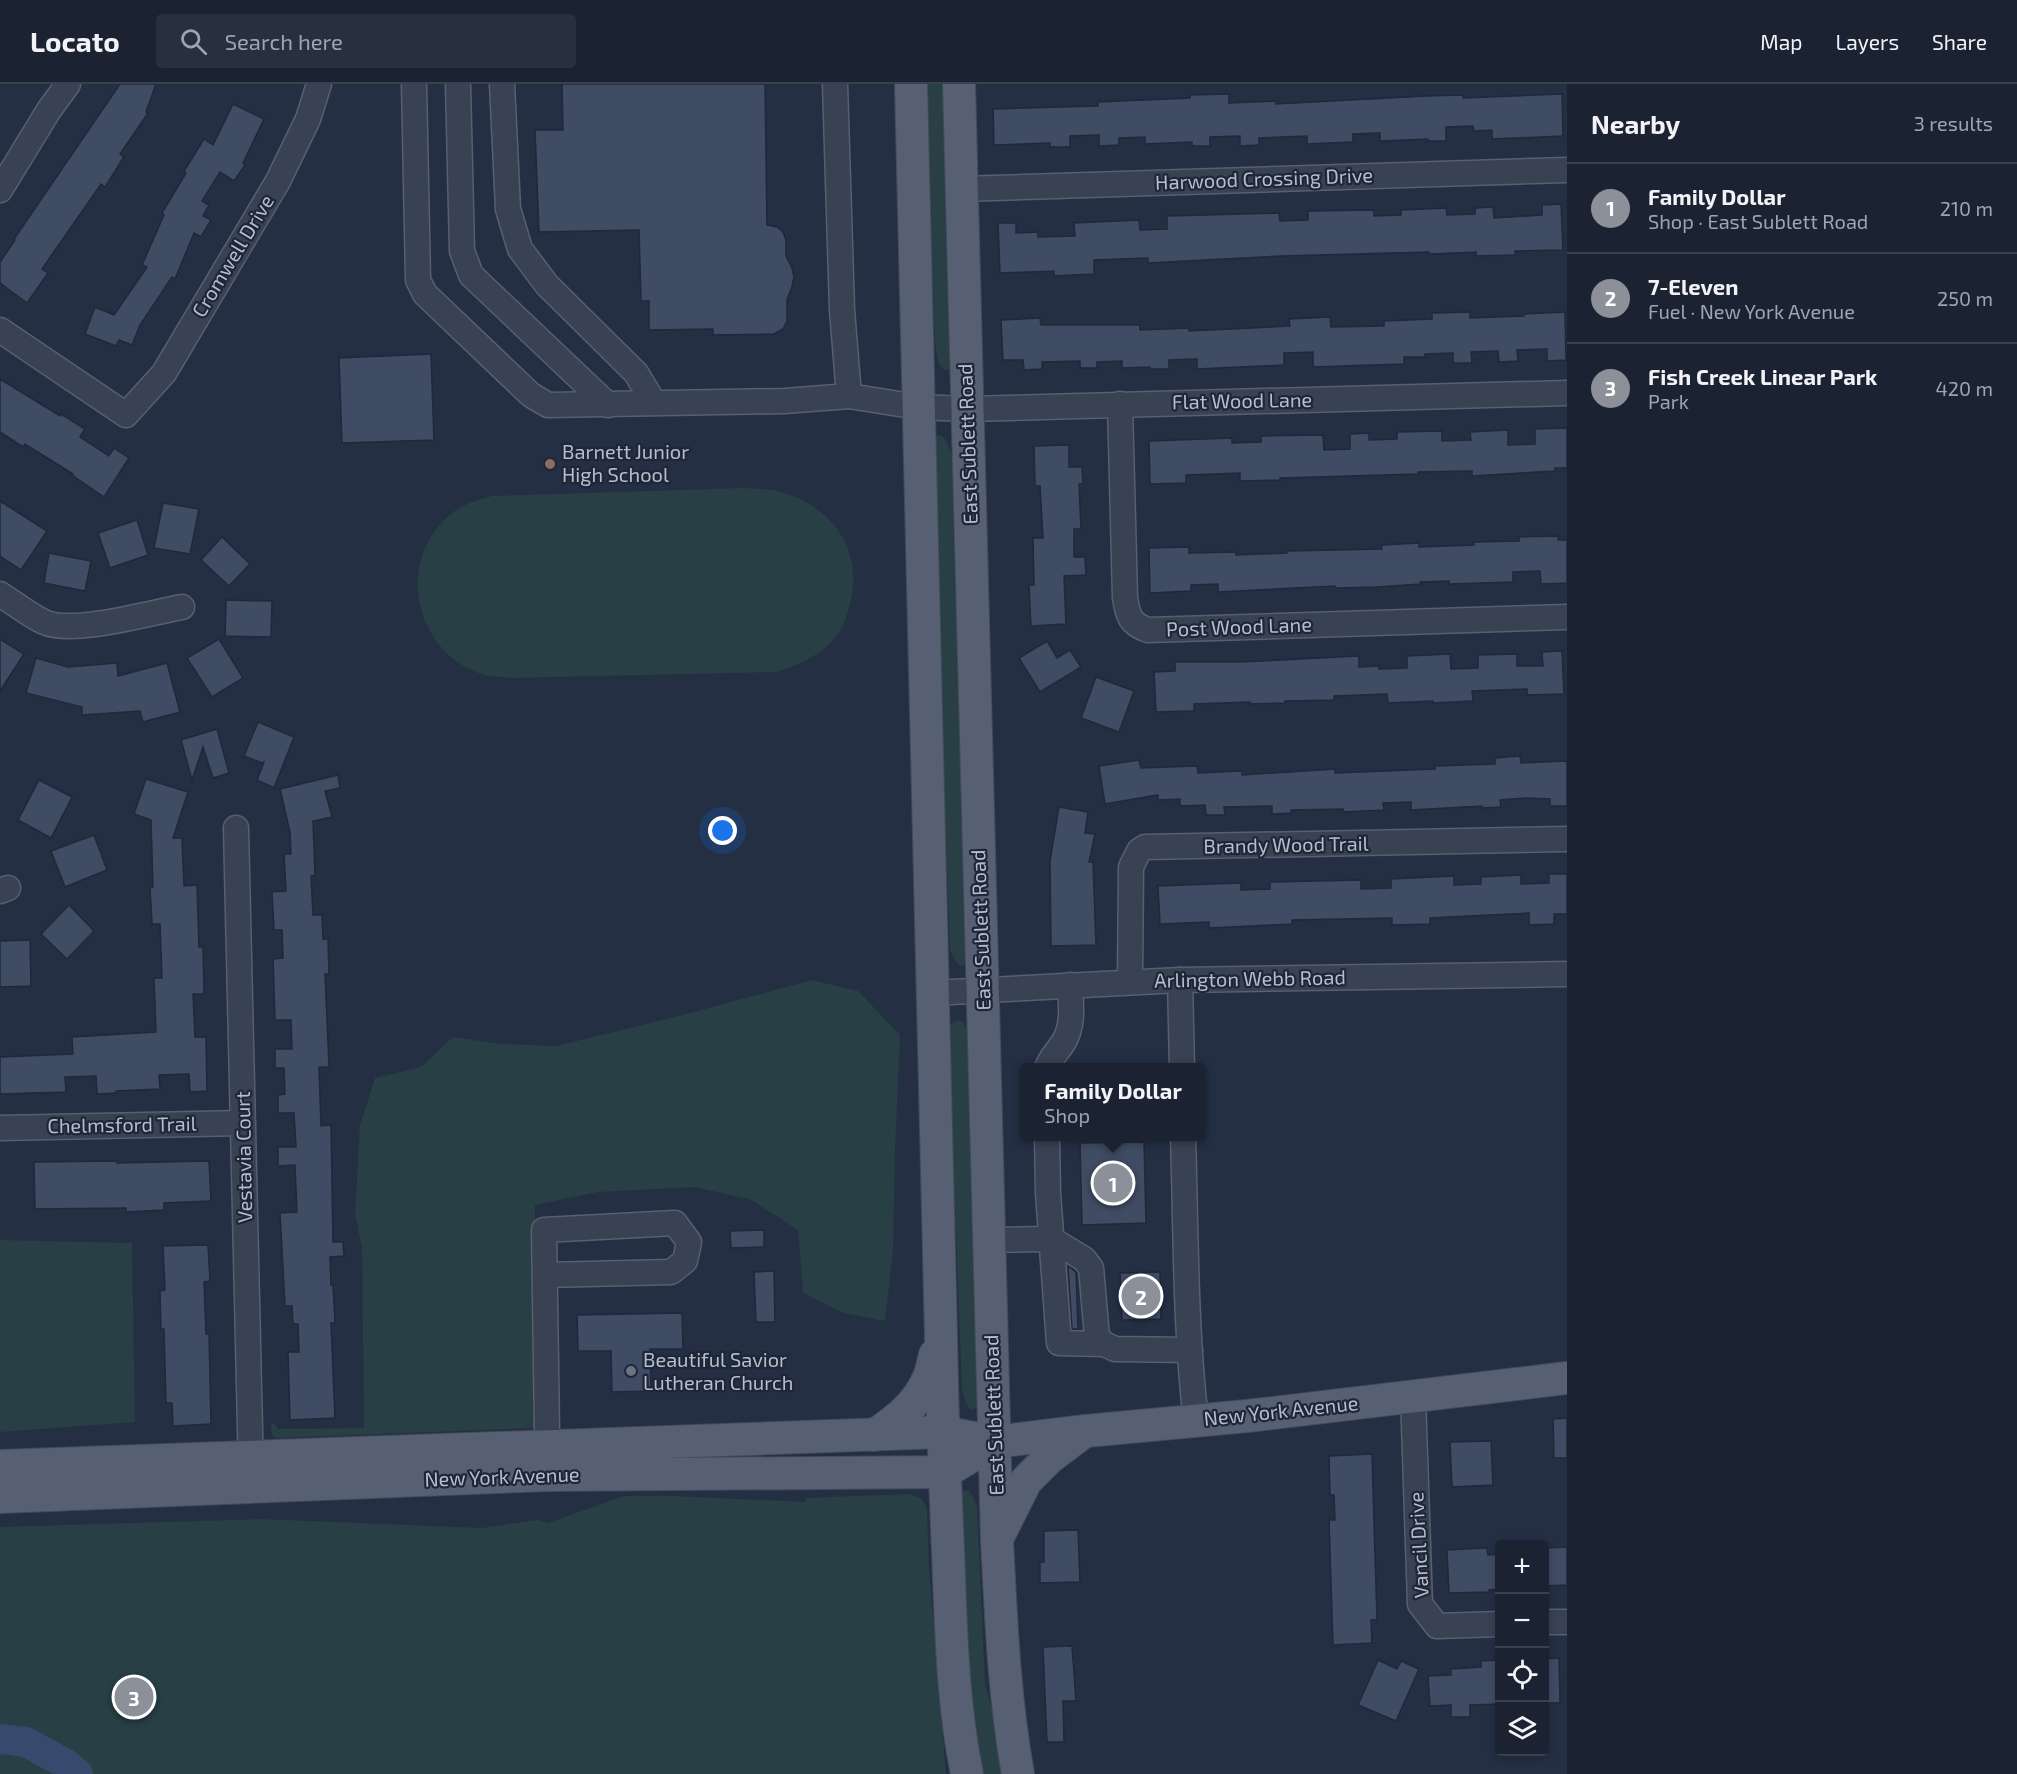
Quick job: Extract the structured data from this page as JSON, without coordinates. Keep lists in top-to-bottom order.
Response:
{
  "streets": {
    "main road": ["East Sublett Road", "New York Avenue"],
    "street": [
      "Harwood Crossing Drive",
      "Cromwell Drive",
      "Flat Wood Lane",
      "Post Wood Lane",
      "Brandy Wood Trail",
      "Arlington Webb Road",
      "Chelmsford Trail",
      "Vestavia Court",
      "Vancil Drive"
    ]
  },
  "crossings": [
    ["Harwood Crossing Drive", "East Sublett Road"],
    ["Flat Wood Lane", "East Sublett Road"],
    ["Flat Wood Lane", "Post Wood Lane"],
    ["East Sublett Road", "Arlington Webb Road"],
    ["East Sublett Road", "New York Avenue"],
    ["Brandy Wood Trail", "Arlington Webb Road"],
    ["Chelmsford Trail", "Vestavia Court"],
    ["Vestavia Court", "New York Avenue"],
    ["New York Avenue", "Vancil Drive"]
  ],
  "places": ["Barnett Junior High School", "Beautiful Savior Lutheran Church"],
  "page": {
    "header": "Locato",
    "search": "Search here",
    "nav": ["Map", "Layers", "Share"],
    "heading": ["Nearby", "3 results"],
    "list": [
      {
        "mark": "1",
        "name": "Family Dollar",
        "note": "Shop · East Sublett Road",
        "value": "210 m"
      },
      {
        "mark": "2",
        "name": "7-Eleven",
        "note": "Fuel · New York Avenue",
        "value": "250 m"
      },
      {
        "mark": "3",
        "name": "Fish Creek Linear Park",
        "note": "Park",
        "value": "420 m"
      }
    ],
    "popup": ["Family Dollar", "Shop"],
    "pins": ["1", "2", "3"],
    "map_buttons": ["+", "−"]
  }
}
